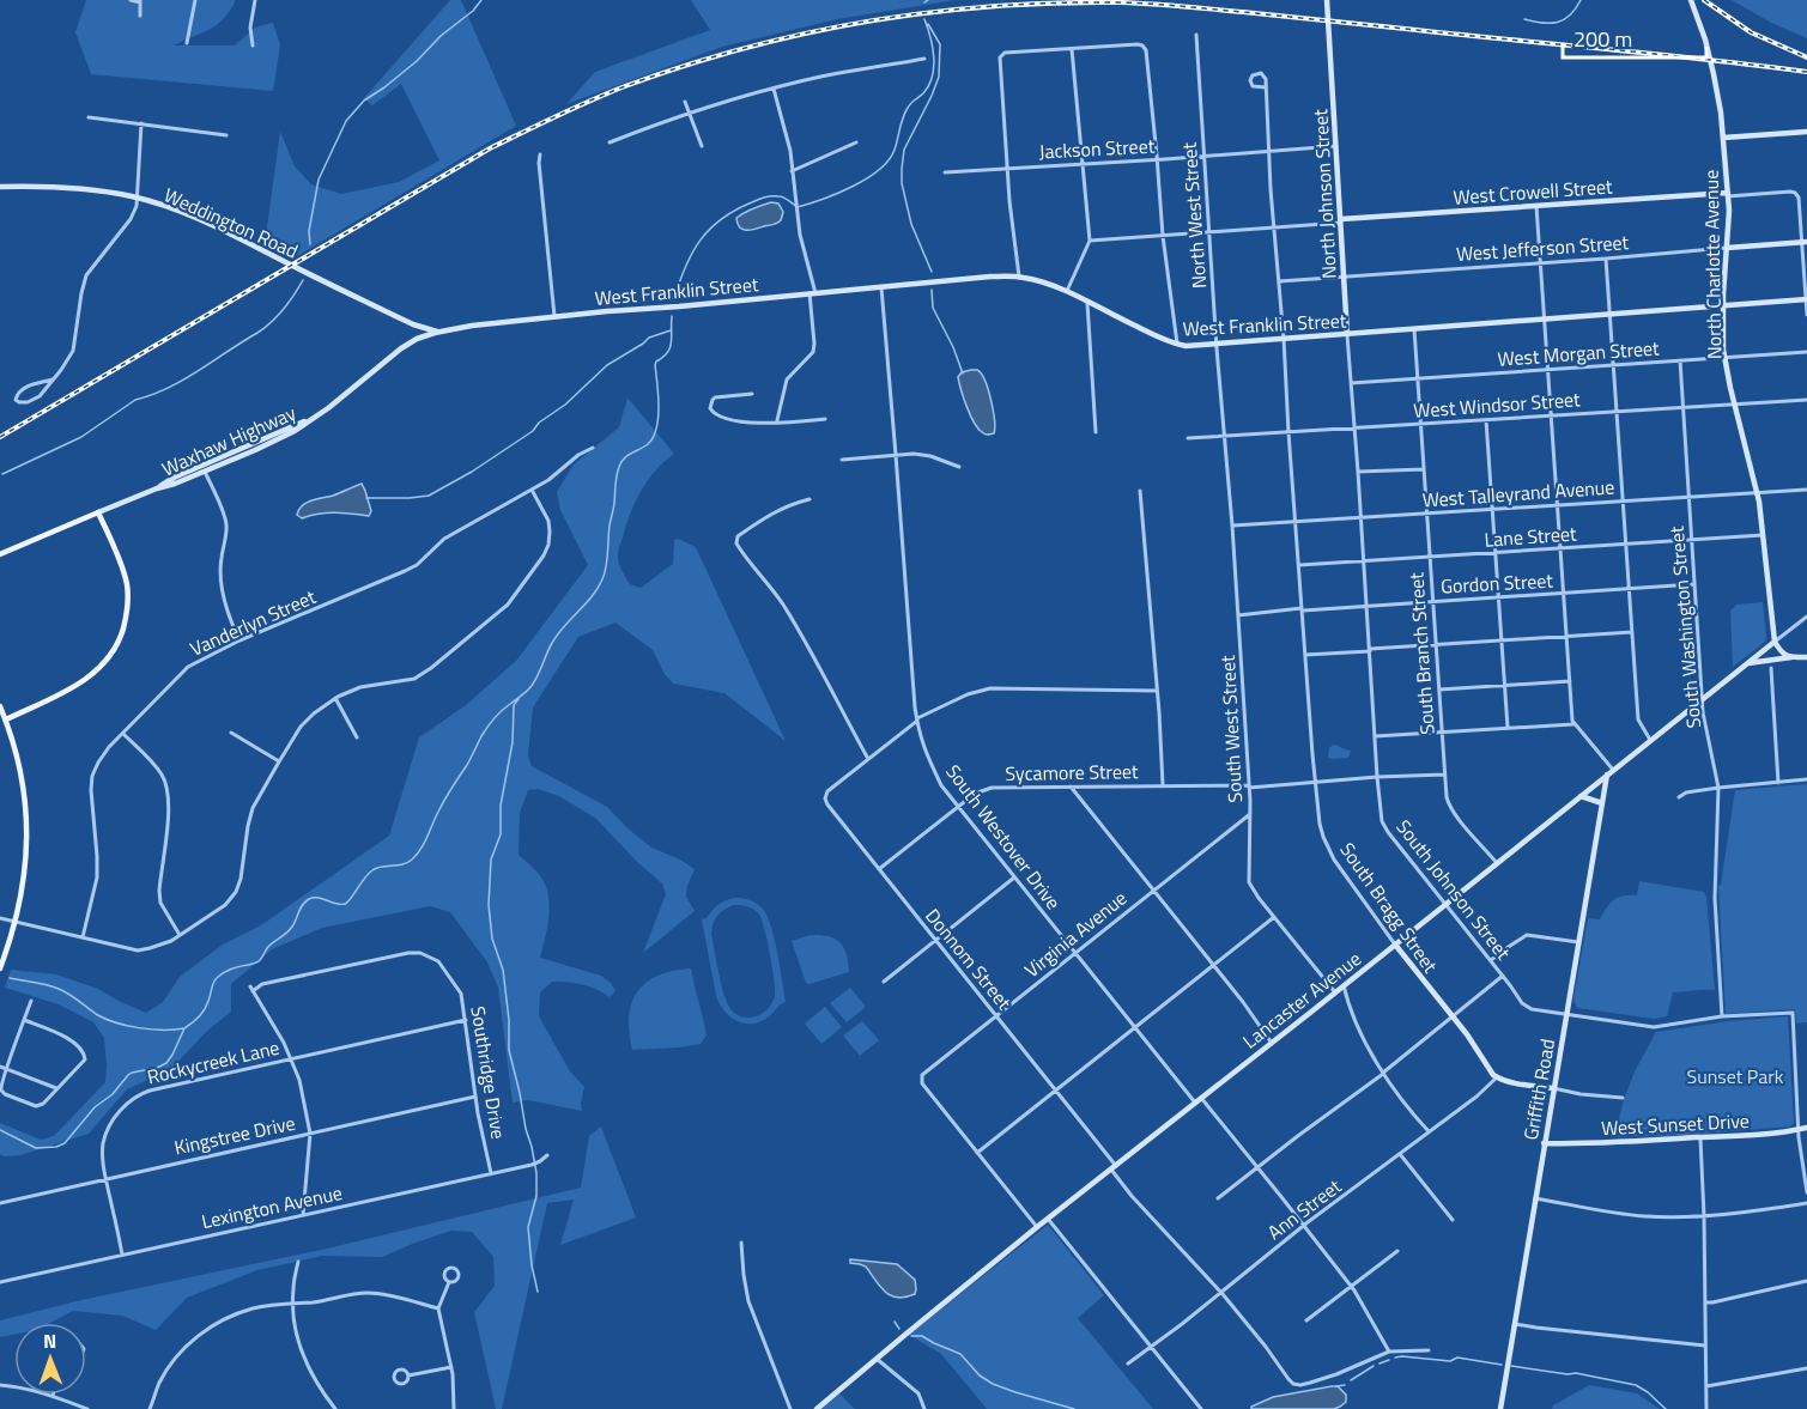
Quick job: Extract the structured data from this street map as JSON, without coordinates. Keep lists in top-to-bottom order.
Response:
{
  "streets": {
    "main road": [
      "West Crowell Street",
      "North Johnson Street",
      "Weddington Road",
      "West Jefferson Street",
      "North Charlotte Avenue",
      "West Franklin Street",
      "Waxhaw Highway",
      "South Bragg Street",
      "Lancaster Avenue",
      "Griffith Road",
      "West Sunset Drive"
    ],
    "street": [
      "Jackson Street",
      "North West Street",
      "West Morgan Street",
      "West Windsor Street",
      "West Talleyrand Avenue",
      "Lane Street",
      "Gordon Street",
      "Vanderlyn Street",
      "South Washington Street",
      "South Branch Street",
      "South West Street",
      "Sycamore Street",
      "South Westover Drive",
      "South Johnson Street",
      "Virginia Avenue",
      "Donnom Street",
      "Rockycreek Lane",
      "Southridge Drive",
      "Kingstree Drive",
      "Lexington Avenue",
      "Ann Street"
    ]
  },
  "crossings": [
    ["Jackson Street", "North Johnson Street"],
    ["Jackson Street", "North West Street"],
    ["Jackson Street", "South Bragg Street"],
    ["West Crowell Street", "North Johnson Street"],
    ["West Crowell Street", "North West Street"],
    ["West Crowell Street", "West Jefferson Street"],
    ["West Crowell Street", "North Charlotte Avenue"],
    ["West Crowell Street", "South Bragg Street"],
    ["North Johnson Street", "West Jefferson Street"],
    ["North Johnson Street", "West Franklin Street"],
    ["North Johnson Street", "West Morgan Street"],
    ["North Johnson Street", "West Windsor Street"],
    ["North Johnson Street", "South Johnson Street"],
    ["North West Street", "West Franklin Street"],
    ["North West Street", "West Windsor Street"],
    ["North West Street", "South West Street"],
    ["Weddington Road", "West Franklin Street"],
    ["Weddington Road", "Waxhaw Highway"],
    ["West Jefferson Street", "North Charlotte Avenue"],
    ["West Jefferson Street", "South Bragg Street"],
    ["North Charlotte Avenue", "West Franklin Street"],
    ["North Charlotte Avenue", "West Morgan Street"],
    ["North Charlotte Avenue", "West Windsor Street"],
    ["North Charlotte Avenue", "West Talleyrand Avenue"],
    ["North Charlotte Avenue", "Lane Street"],
    ["North Charlotte Avenue", "Lancaster Avenue"],
    ["West Franklin Street", "Waxhaw Highway"],
    ["West Franklin Street", "South Branch Street"],
    ["West Franklin Street", "South Westover Drive"],
    ["West Franklin Street", "South Bragg Street"],
    ["West Morgan Street", "South Washington Street"],
    ["West Morgan Street", "South Branch Street"],
    ["West Windsor Street", "South Washington Street"],
    ["West Windsor Street", "South Branch Street"],
    ["West Windsor Street", "South West Street"],
    ["West Windsor Street", "South Johnson Street"],
    ["West Windsor Street", "South Bragg Street"],
    ["West Talleyrand Avenue", "South Washington Street"],
    ["West Talleyrand Avenue", "South Branch Street"],
    ["West Talleyrand Avenue", "South West Street"],
    ["West Talleyrand Avenue", "South Johnson Street"],
    ["West Talleyrand Avenue", "South Bragg Street"],
    ["Lane Street", "South Washington Street"],
    ["Lane Street", "South Branch Street"],
    ["Lane Street", "South Johnson Street"],
    ["Lane Street", "South Bragg Street"],
    ["Gordon Street", "South Washington Street"],
    ["Gordon Street", "South Branch Street"],
    ["Gordon Street", "South West Street"],
    ["Gordon Street", "South Johnson Street"],
    ["Gordon Street", "South Bragg Street"],
    ["South Washington Street", "South Johnson Street"],
    ["South Washington Street", "Lancaster Avenue"],
    ["South Branch Street", "Sycamore Street"],
    ["South Branch Street", "Lancaster Avenue"],
    ["South West Street", "Sycamore Street"],
    ["South West Street", "Virginia Avenue"],
    ["South West Street", "Lancaster Avenue"],
    ["Sycamore Street", "South Westover Drive"],
    ["Sycamore Street", "South Johnson Street"],
    ["Sycamore Street", "South Bragg Street"],
    ["Sycamore Street", "Donnom Street"],
    ["South Westover Drive", "Virginia Avenue"],
    ["South Westover Drive", "Lancaster Avenue"],
    ["South Johnson Street", "Lancaster Avenue"],
    ["South Johnson Street", "Griffith Road"],
    ["South Johnson Street", "West Sunset Drive"],
    ["South Bragg Street", "Lancaster Avenue"],
    ["South Bragg Street", "Ann Street"],
    ["Virginia Avenue", "Donnom Street"],
    ["Donnom Street", "Lancaster Avenue"],
    ["Donnom Street", "Ann Street"],
    ["Lancaster Avenue", "Griffith Road"],
    ["Rockycreek Lane", "Southridge Drive"],
    ["Rockycreek Lane", "Kingstree Drive"],
    ["Rockycreek Lane", "Lexington Avenue"],
    ["Southridge Drive", "Kingstree Drive"],
    ["Southridge Drive", "Lexington Avenue"],
    ["Griffith Road", "West Sunset Drive"]
  ],
  "parks": ["Sunset Park"],
  "scale_bar": "200 m",
  "north": "top"
}
